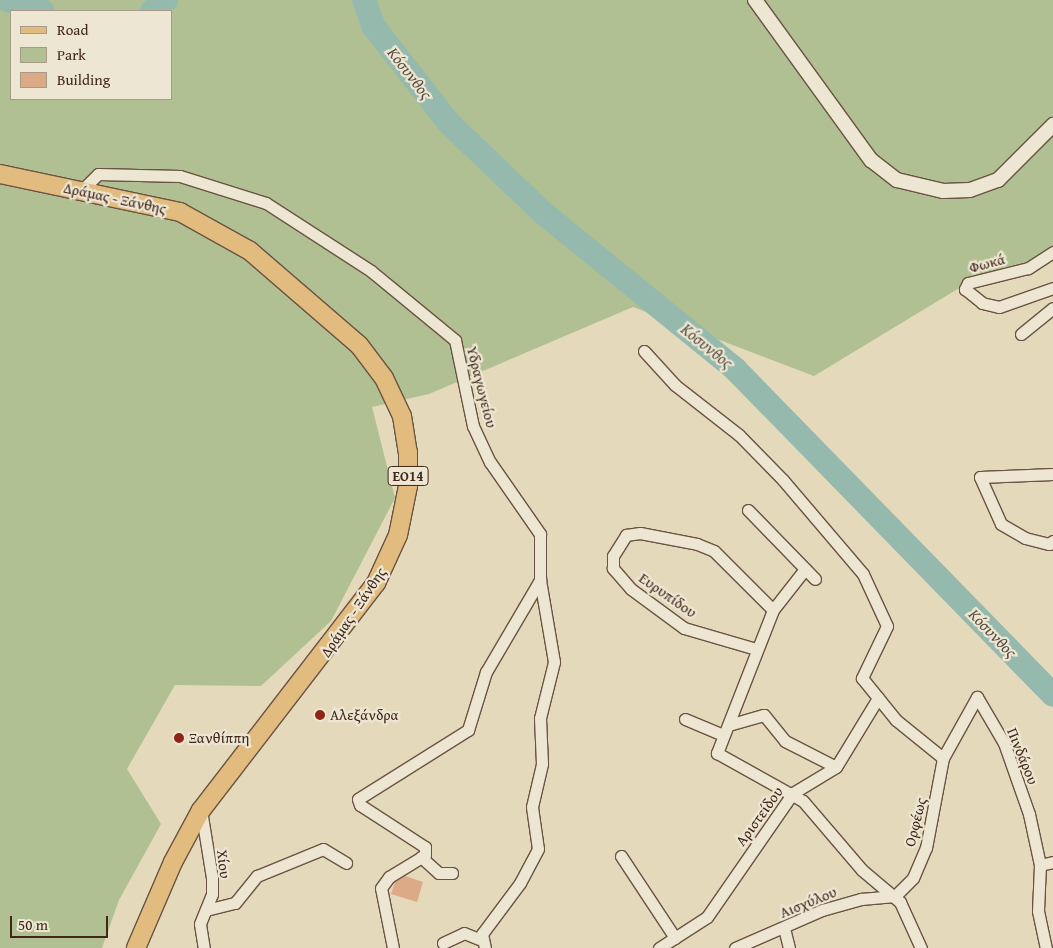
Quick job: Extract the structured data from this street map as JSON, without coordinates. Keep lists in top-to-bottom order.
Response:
{
  "streets": {
    "main road": ["Δράμας - Ξάνθης", "ΕΟ14"],
    "street": [
      "Φωκά",
      "Υδραγωγείου",
      "Ευρυπίδου",
      "Πινδάρου",
      "Αριστείδου",
      "Ορφέως",
      "Χίου",
      "Αισχύλου"
    ]
  },
  "crossings": [
    ["Δράμας - Ξάνθης", "Υδραγωγείου"],
    ["Δράμας - Ξάνθης", "Χίου"],
    ["Πινδάρου", "Ορφέως"],
    ["Ορφέως", "Αισχύλου"]
  ],
  "water": ["Κόσυνθος"],
  "places": ["Αλεξάνδρα", "Ξανθίππη"],
  "legend": ["Road", "Park", "Building"],
  "scale_bar": "50 m"
}
